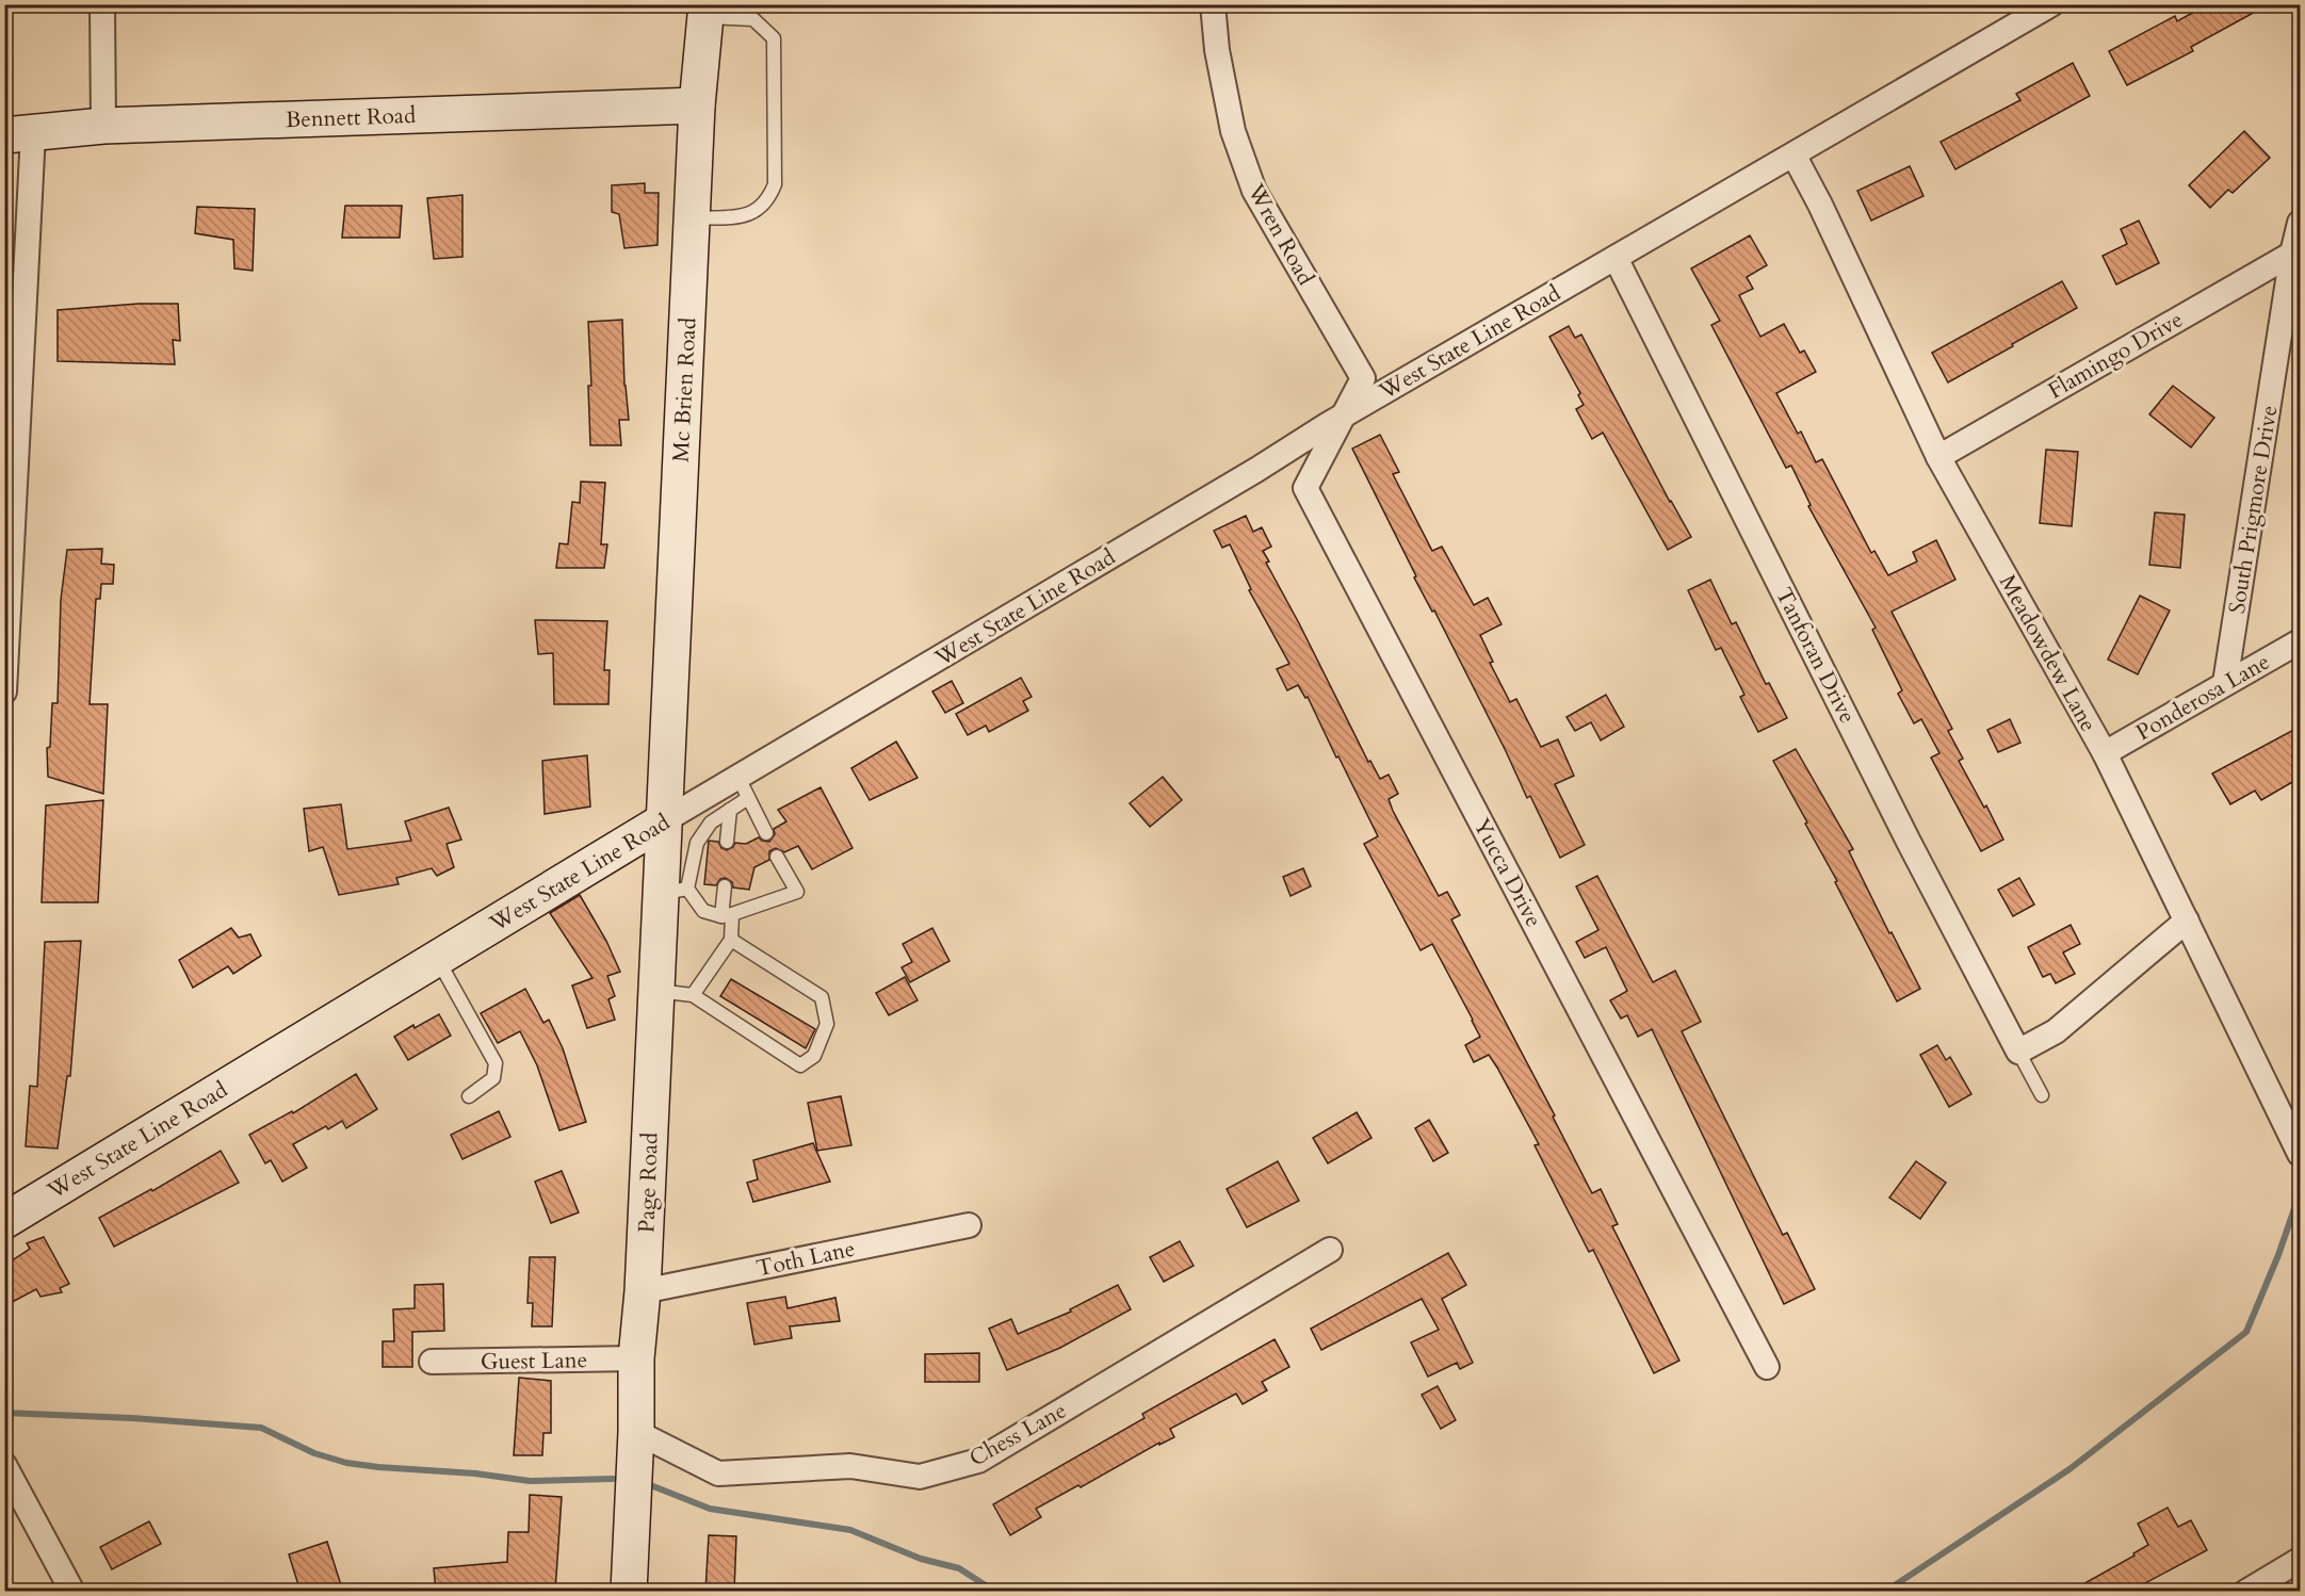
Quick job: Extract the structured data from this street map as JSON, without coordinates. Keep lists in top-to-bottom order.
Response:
{
  "streets": {
    "main road": [
      "Bennett Road",
      "West State Line Road",
      "Mc Brien Road",
      "Page Road"
    ],
    "street": [
      "Wren Road",
      "Flamingo Drive",
      "South Prigmore Drive",
      "Meadowdew Lane",
      "Tanforan Drive",
      "Ponderosa Lane",
      "Yucca Drive",
      "Toth Lane",
      "Guest Lane",
      "Chess Lane"
    ]
  },
  "crossings": [
    ["Bennett Road", "Mc Brien Road"],
    ["Wren Road", "Yucca Drive"],
    ["West State Line Road", "Meadowdew Lane"],
    ["West State Line Road", "Tanforan Drive"],
    ["West State Line Road", "Yucca Drive"],
    ["West State Line Road", "Page Road"],
    ["Flamingo Drive", "South Prigmore Drive"],
    ["Flamingo Drive", "Meadowdew Lane"],
    ["Mc Brien Road", "Page Road"],
    ["South Prigmore Drive", "Ponderosa Lane"],
    ["Meadowdew Lane", "Ponderosa Lane"],
    ["Page Road", "Toth Lane"],
    ["Page Road", "Guest Lane"],
    ["Page Road", "Chess Lane"]
  ]
}
